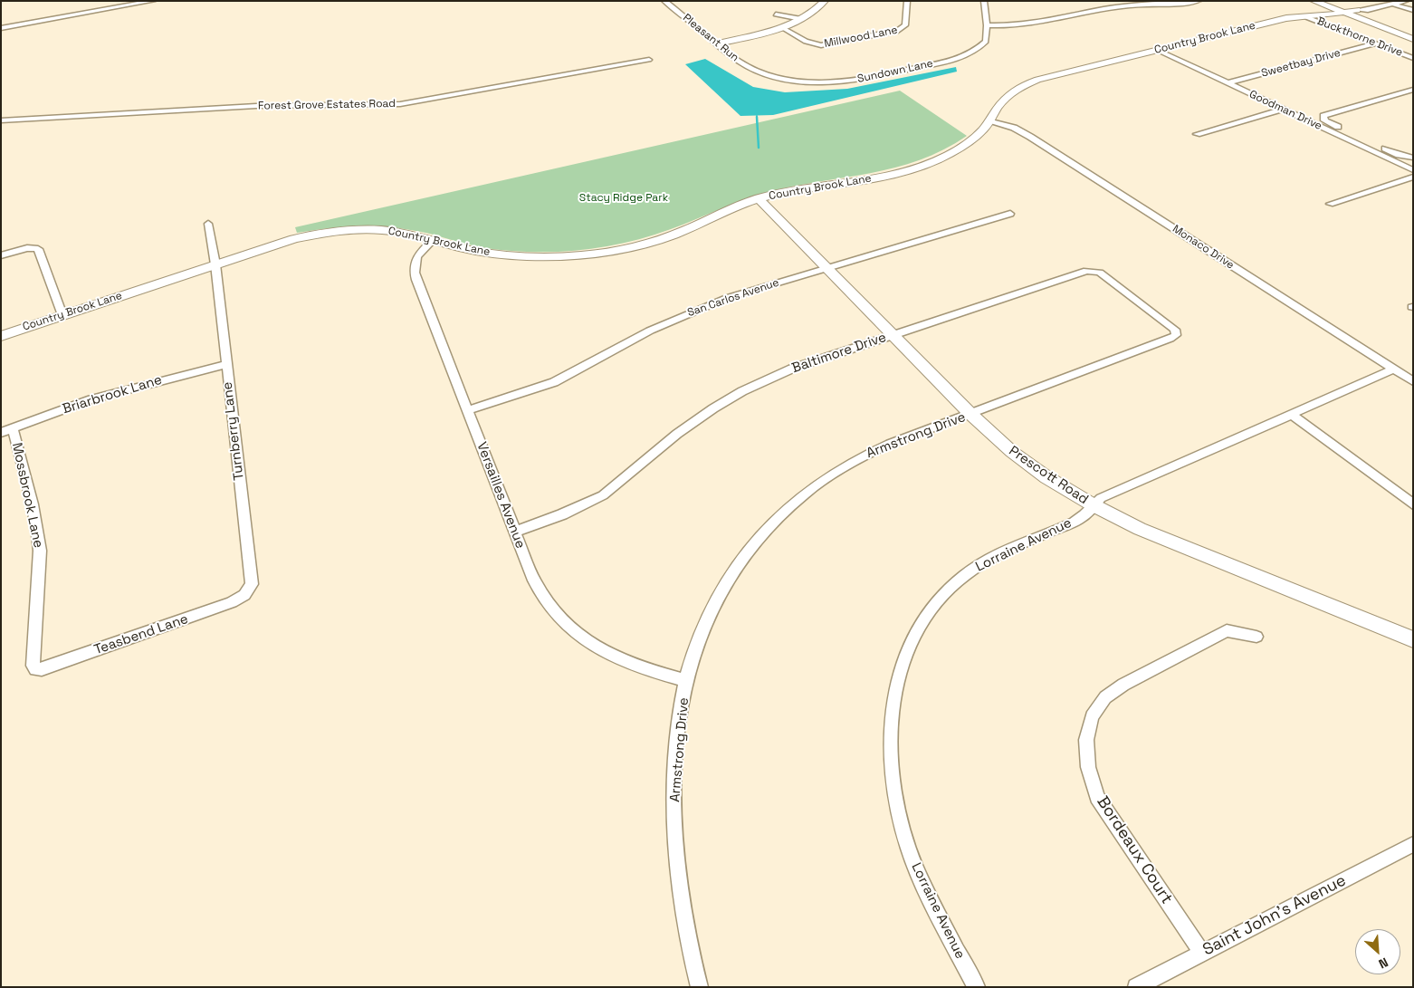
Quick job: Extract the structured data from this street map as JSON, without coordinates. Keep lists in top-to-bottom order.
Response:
{
  "streets": {
    "street": [
      "Millwood Lane",
      "Buckthorne Drive",
      "Pleasant Run",
      "Country Brook Lane",
      "Sweetbay Drive",
      "Sundown Lane",
      "Forest Grove Estates Road",
      "Goodman Drive",
      "Monaco Drive",
      "San Carlos Avenue",
      "Baltimore Drive",
      "Briarbrook Lane",
      "Turnberry Lane",
      "Armstrong Drive",
      "Prescott Road",
      "Mossbrook Lane",
      "Versailles Avenue",
      "Lorraine Avenue",
      "Teasbend Lane",
      "Bordeaux Court",
      "Saint John's Avenue"
    ]
  },
  "crossings": [
    ["Buckthorne Drive", "Country Brook Lane"],
    ["Buckthorne Drive", "Sweetbay Drive"],
    ["Pleasant Run", "Sundown Lane"],
    ["Country Brook Lane", "Goodman Drive"],
    ["Country Brook Lane", "Monaco Drive"],
    ["Country Brook Lane", "Turnberry Lane"],
    ["Country Brook Lane", "Prescott Road"],
    ["Country Brook Lane", "Versailles Avenue"],
    ["Sweetbay Drive", "Goodman Drive"],
    ["Monaco Drive", "Lorraine Avenue"],
    ["San Carlos Avenue", "Prescott Road"],
    ["San Carlos Avenue", "Versailles Avenue"],
    ["Baltimore Drive", "Armstrong Drive"],
    ["Baltimore Drive", "Prescott Road"],
    ["Baltimore Drive", "Versailles Avenue"],
    ["Briarbrook Lane", "Turnberry Lane"],
    ["Briarbrook Lane", "Mossbrook Lane"],
    ["Turnberry Lane", "Teasbend Lane"],
    ["Armstrong Drive", "Prescott Road"],
    ["Armstrong Drive", "Versailles Avenue"],
    ["Prescott Road", "Lorraine Avenue"],
    ["Mossbrook Lane", "Teasbend Lane"],
    ["Bordeaux Court", "Saint John's Avenue"]
  ],
  "parks": ["Stacy Ridge Park"],
  "north": "bottom right"
}
